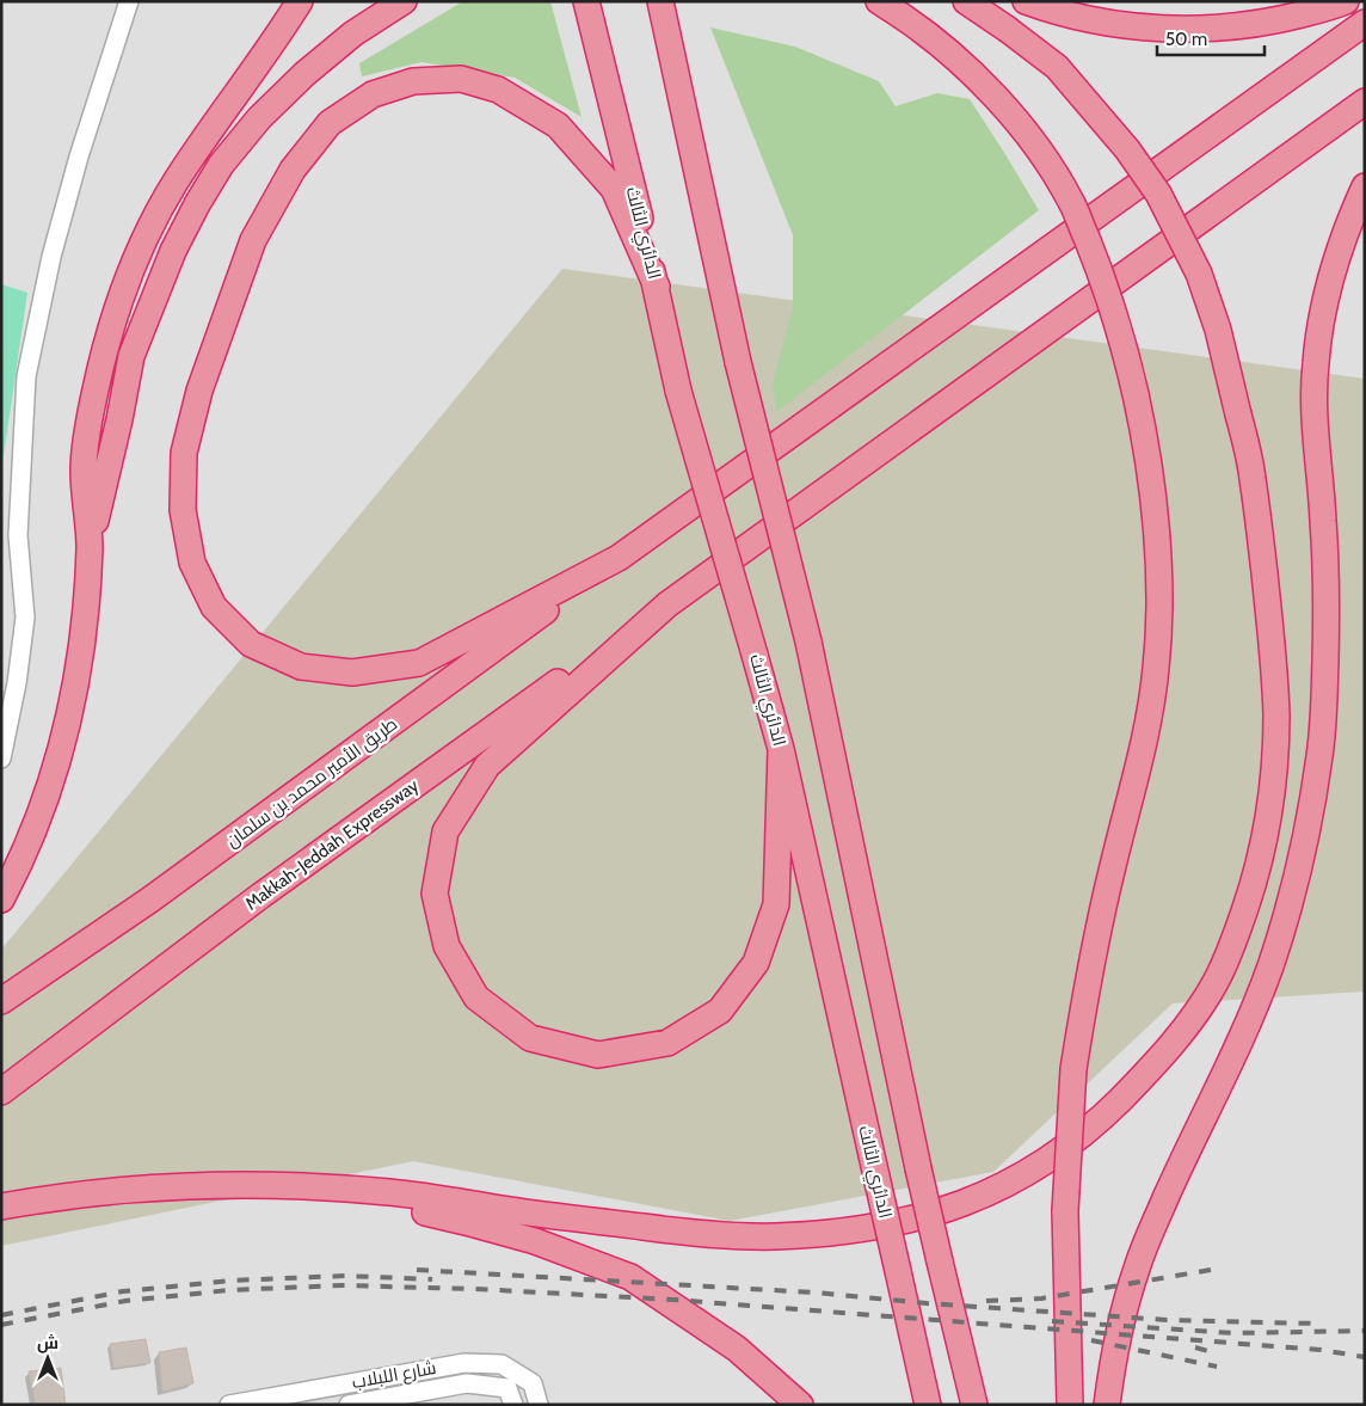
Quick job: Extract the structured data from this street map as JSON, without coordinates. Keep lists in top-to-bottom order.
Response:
{
  "streets": {
    "highway": ["الدائري الثالث", "طريق الأمير محمد بن سلمان", "Makkah-Jeddah Expressway"],
    "street": ["شارع اللبلاب"]
  },
  "scale_bar": "50 m",
  "north": "top"
}
